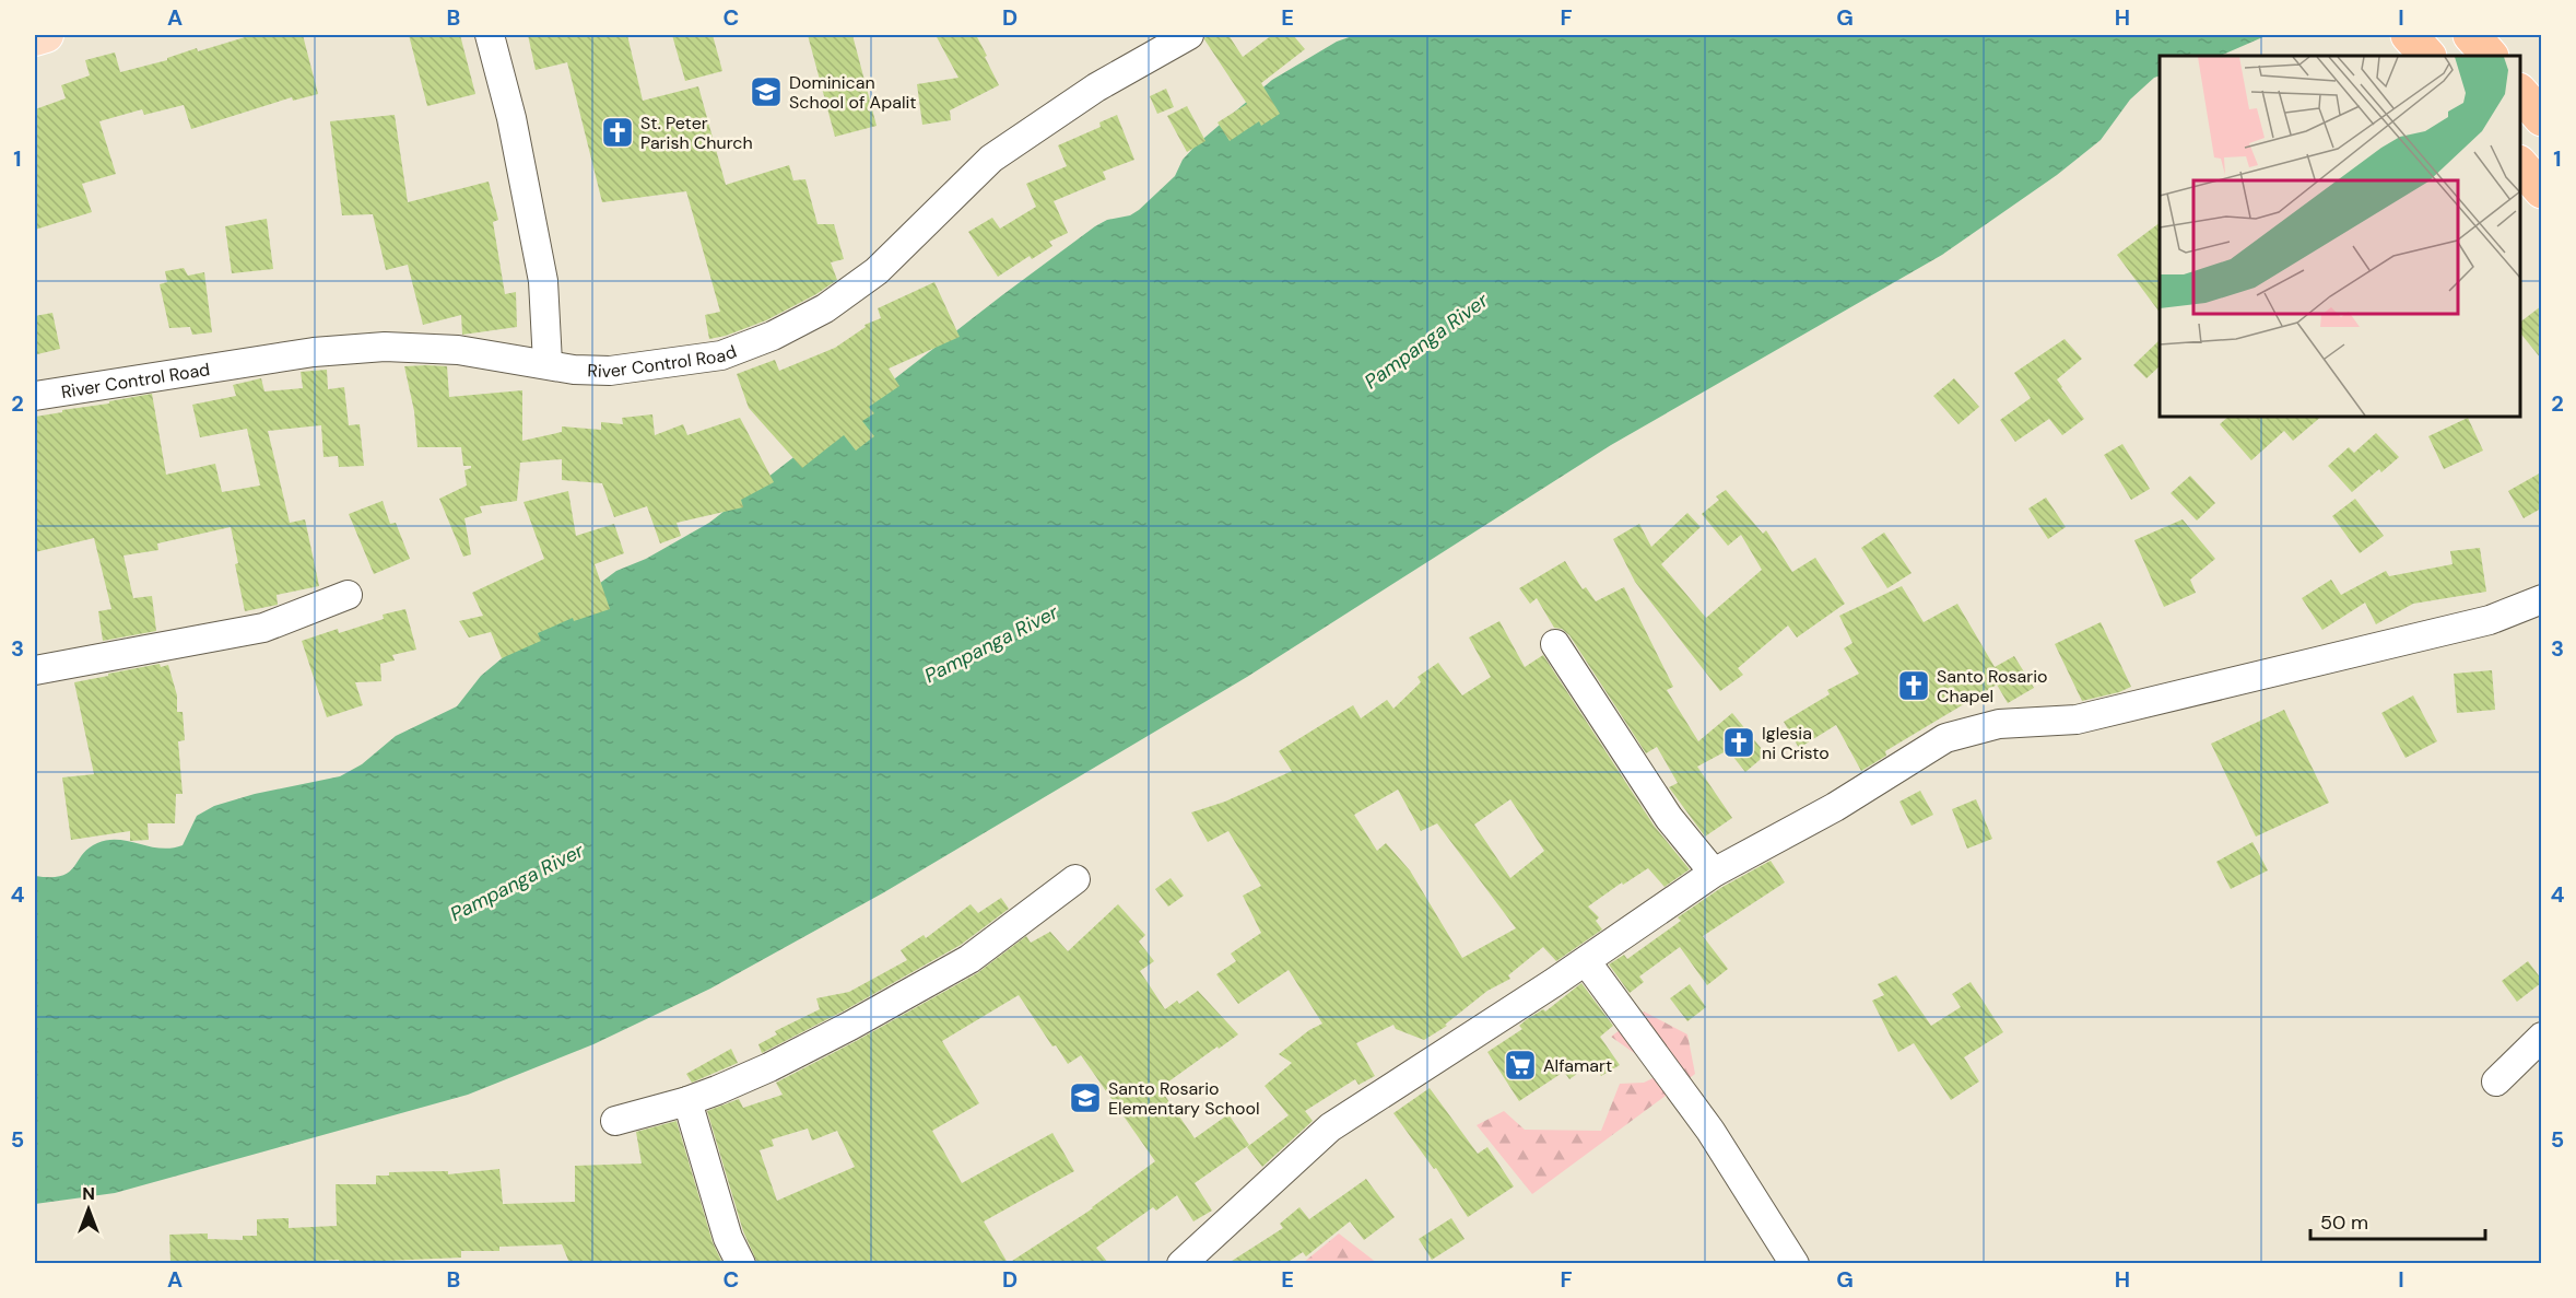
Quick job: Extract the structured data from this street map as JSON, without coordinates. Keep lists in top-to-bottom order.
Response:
{
  "streets": {
    "street": ["River Control Road"]
  },
  "water": ["Pampanga River"],
  "places": {
    "school or university": ["Dominican School of Apalit", "Santo Rosario Elementary School"],
    "church": ["St. Peter Parish Church", "Santo Rosario Chapel", "Iglesia ni Cristo"],
    "supermarket": ["Alfamart"]
  },
  "scale_bar": "50 m",
  "north": "top",
  "grid": {
    "columns": [
      "A",
      "B",
      "C",
      "D",
      "E",
      "F",
      "G",
      "H",
      "I"
    ],
    "rows": [
      "1",
      "2",
      "3",
      "4",
      "5"
    ]
  }
}
